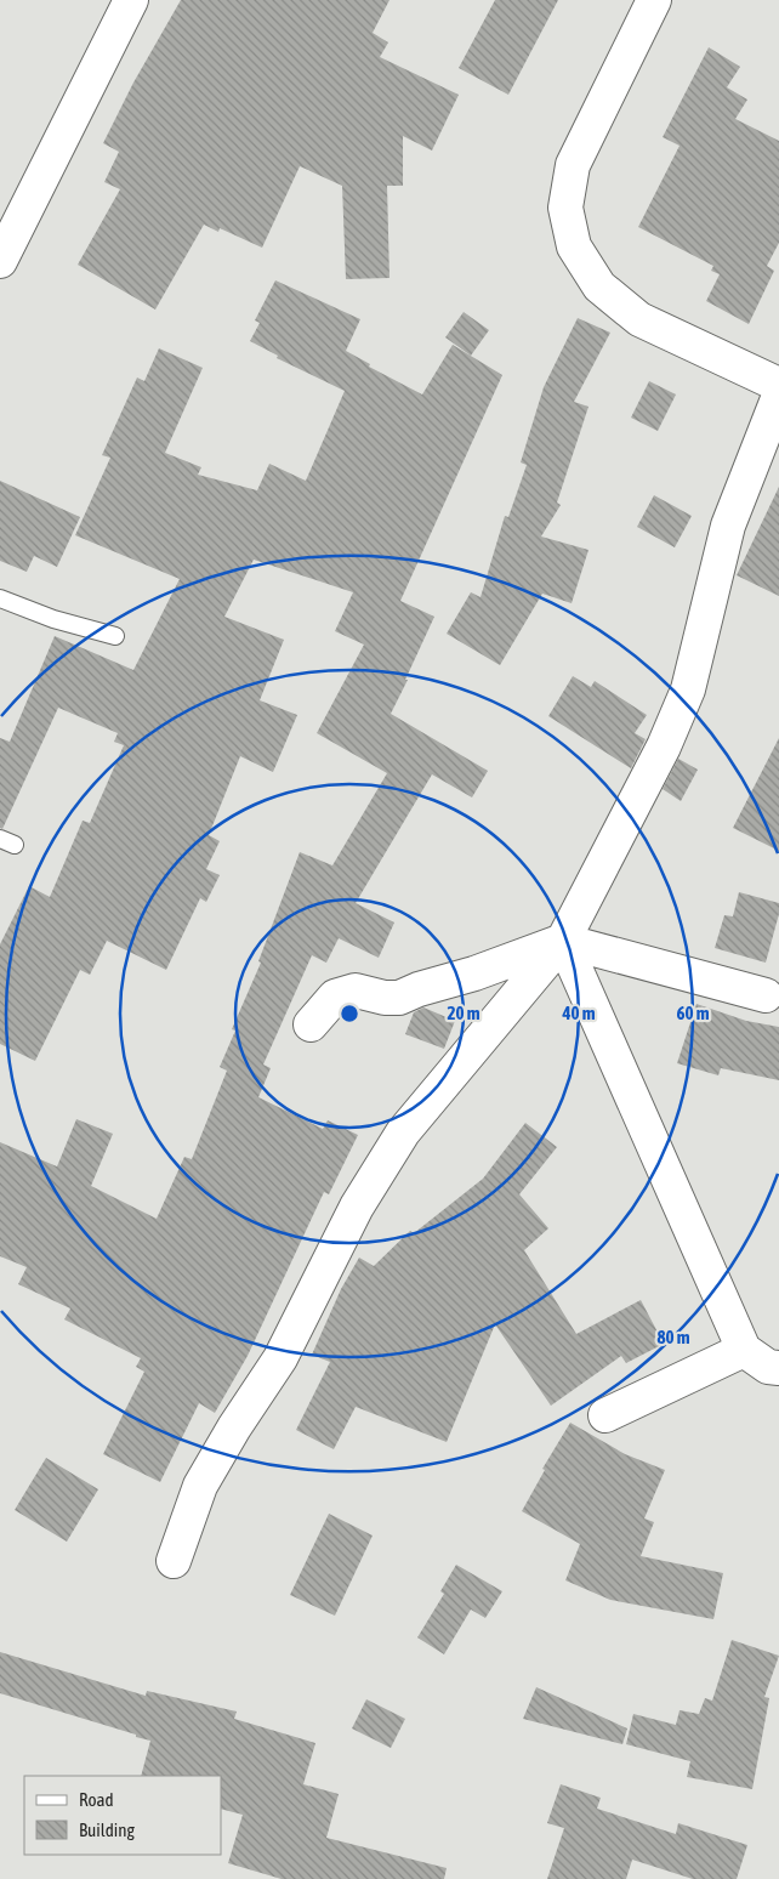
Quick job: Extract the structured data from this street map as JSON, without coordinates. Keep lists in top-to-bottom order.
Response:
{
  "legend": ["Road", "Building"],
  "rings": [
    "20 m",
    "40 m",
    "60 m",
    "80 m"
  ]
}
